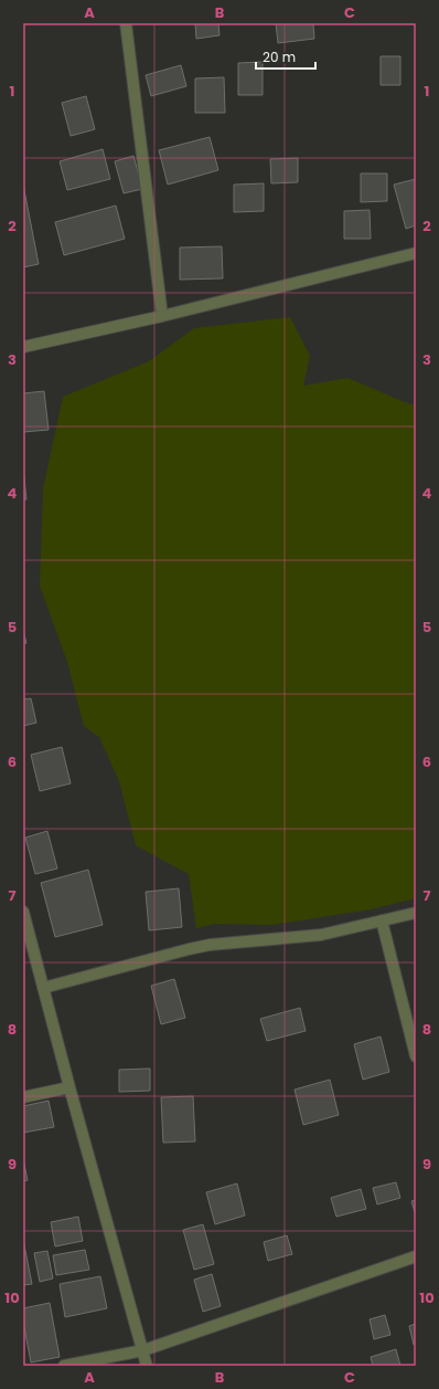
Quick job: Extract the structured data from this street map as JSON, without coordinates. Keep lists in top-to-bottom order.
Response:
{
  "scale_bar": "20 m",
  "grid": {
    "columns": ["A", "B", "C"],
    "rows": [
      "1",
      "2",
      "3",
      "4",
      "5",
      "6",
      "7",
      "8",
      "9",
      "10"
    ]
  }
}
